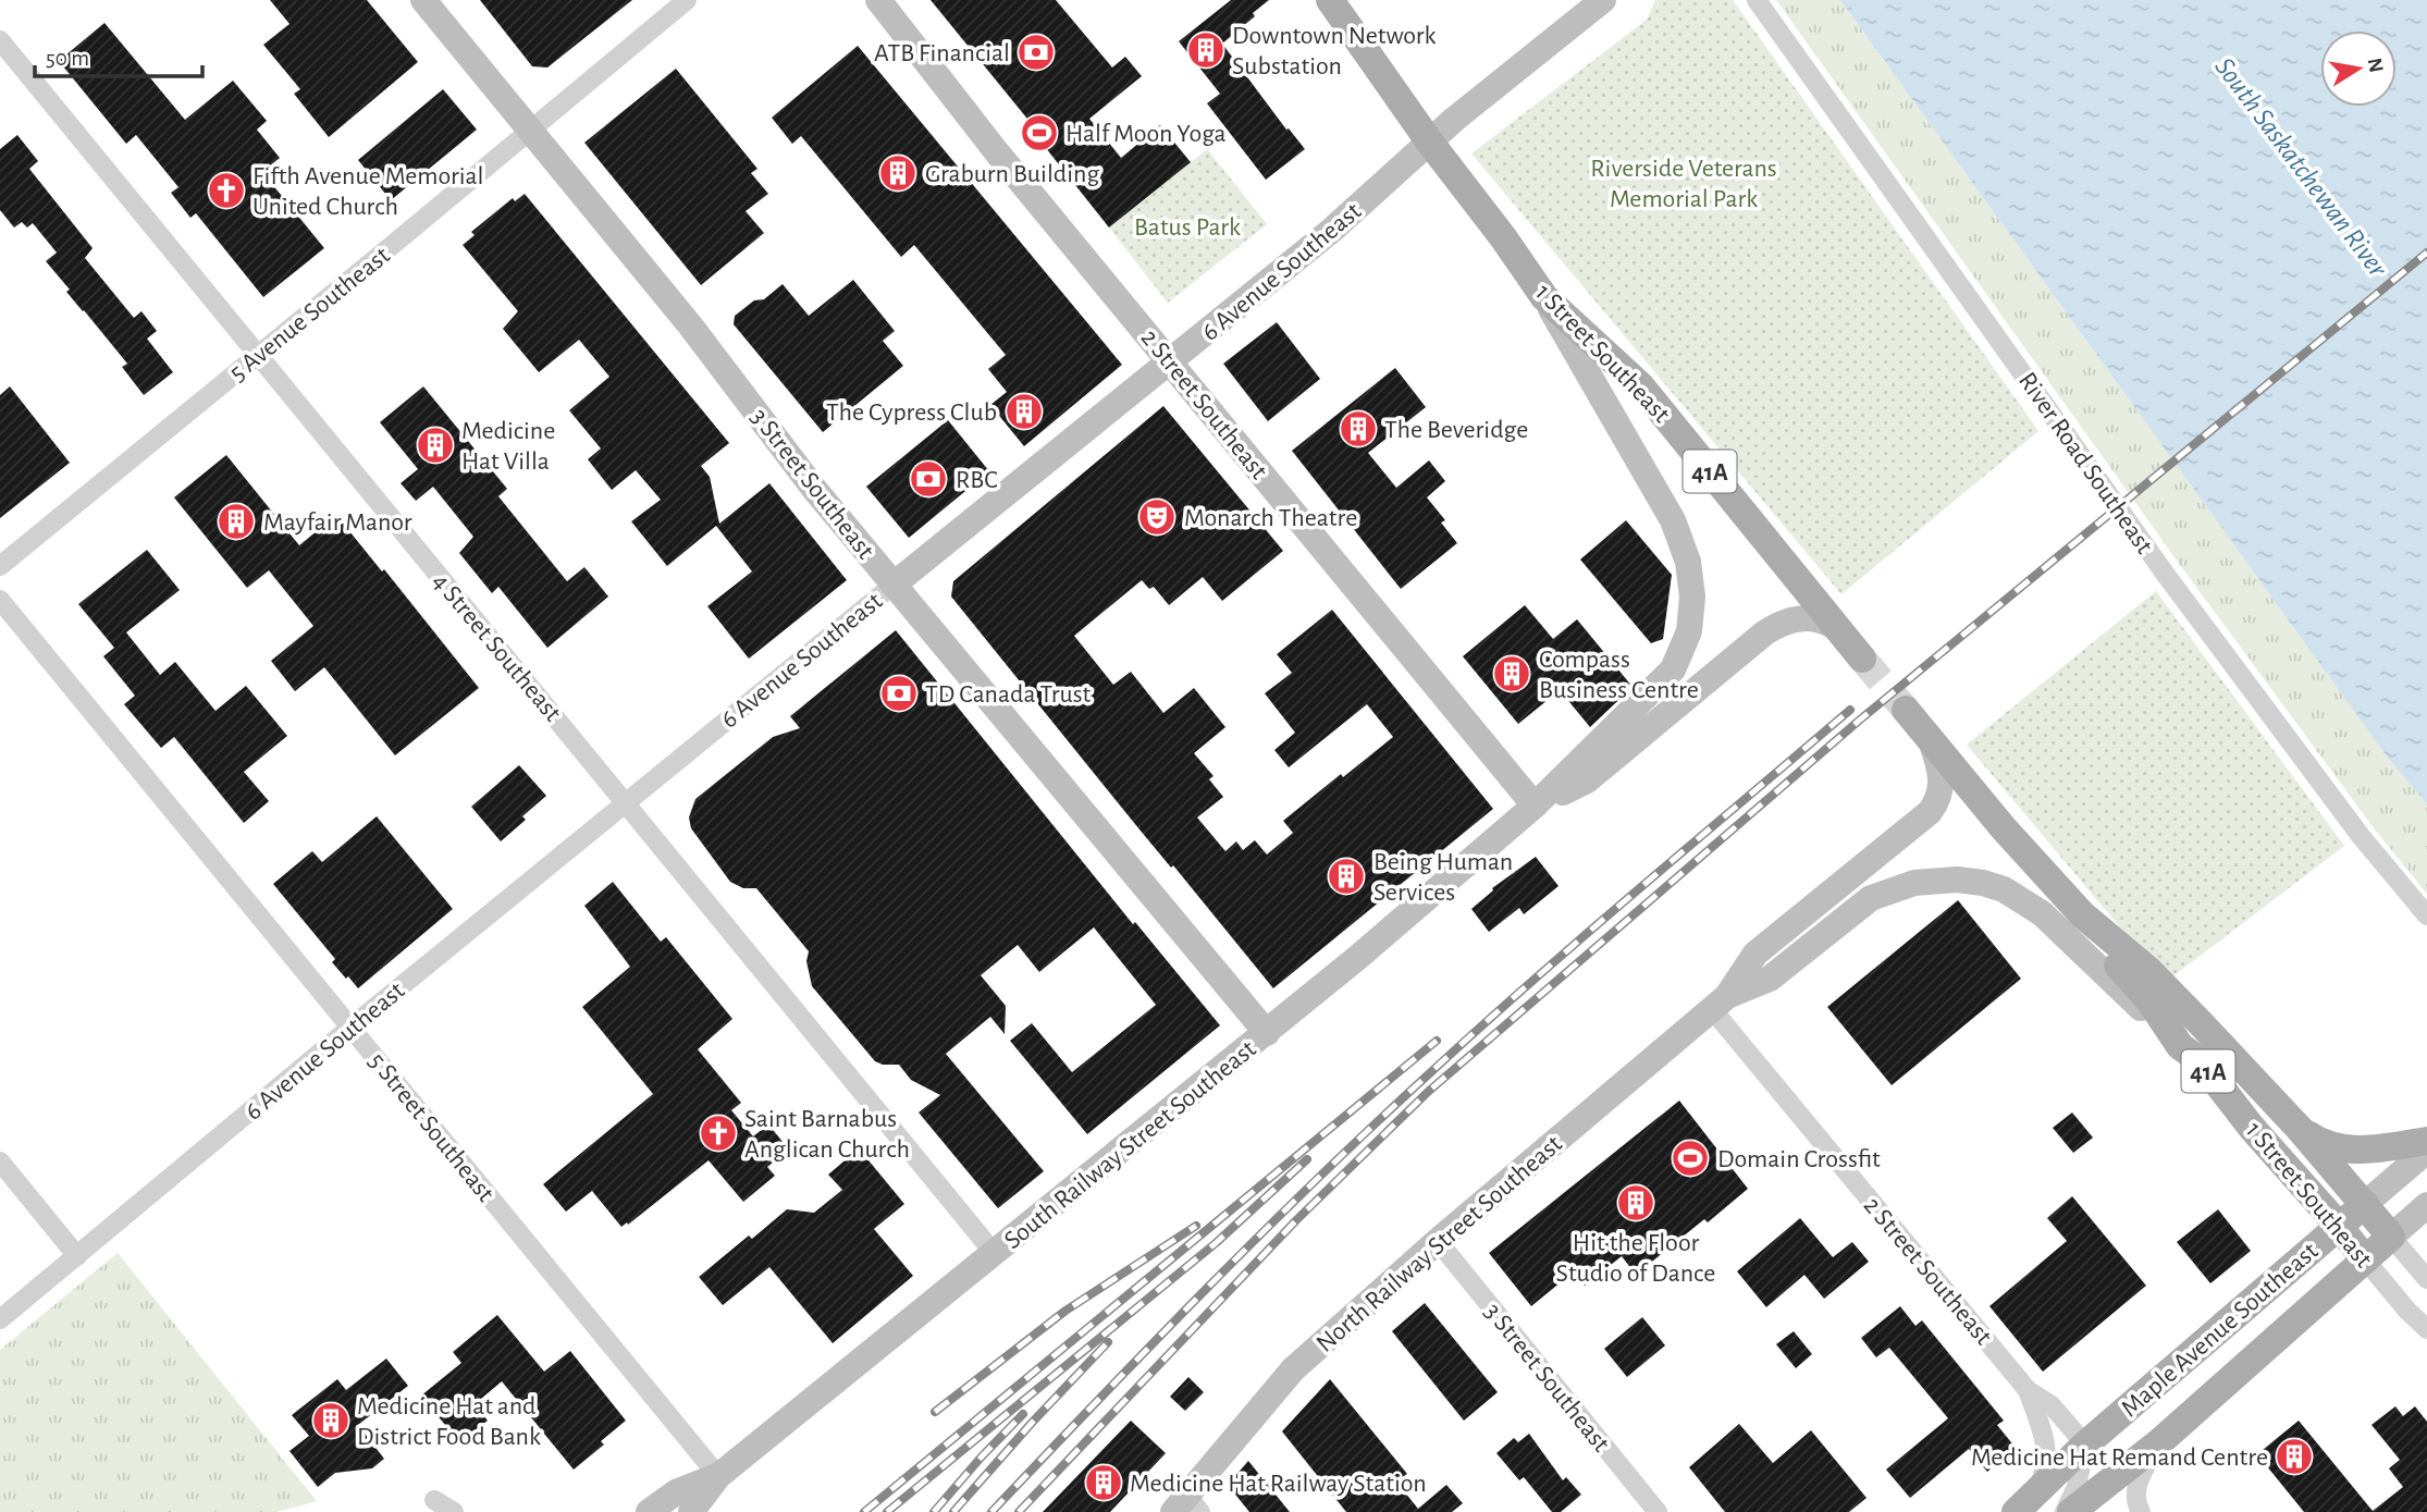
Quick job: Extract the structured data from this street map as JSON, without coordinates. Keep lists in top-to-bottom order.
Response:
{
  "streets": {
    "main road": ["1 Street Southeast", "41A", "Maple Avenue Southeast"],
    "street": [
      "6 Avenue Southeast",
      "5 Avenue Southeast",
      "2 Street Southeast",
      "River Road Southeast",
      "3 Street Southeast",
      "4 Street Southeast",
      "5 Street Southeast",
      "South Railway Street Southeast",
      "North Railway Street Southeast"
    ]
  },
  "crossings": [
    ["6 Avenue Southeast", "1 Street Southeast"],
    ["6 Avenue Southeast", "2 Street Southeast"],
    ["6 Avenue Southeast", "3 Street Southeast"],
    ["6 Avenue Southeast", "4 Street Southeast"],
    ["6 Avenue Southeast", "5 Street Southeast"],
    ["5 Avenue Southeast", "3 Street Southeast"],
    ["5 Avenue Southeast", "4 Street Southeast"],
    ["1 Street Southeast", "South Railway Street Southeast"],
    ["1 Street Southeast", "North Railway Street Southeast"],
    ["1 Street Southeast", "Maple Avenue Southeast"],
    ["2 Street Southeast", "South Railway Street Southeast"],
    ["2 Street Southeast", "North Railway Street Southeast"],
    ["2 Street Southeast", "Maple Avenue Southeast"],
    ["3 Street Southeast", "South Railway Street Southeast"],
    ["3 Street Southeast", "North Railway Street Southeast"],
    ["4 Street Southeast", "South Railway Street Southeast"],
    ["5 Street Southeast", "South Railway Street Southeast"]
  ],
  "water": ["South Saskatchewan River"],
  "parks": ["Riverside Veterans Memorial Park", "Batus Park"],
  "places": {
    "building": [
      "Downtown Network Substation",
      "Graburn Building",
      "The Cypress Club",
      "The Beveridge",
      "Medicine Hat Villa",
      "Mayfair Manor",
      "Compass Business Centre",
      "Being Human Services",
      "Hit the Floor Studio of Dance",
      "Medicine Hat and District Food Bank",
      "Medicine Hat Remand Centre",
      "Medicine Hat Railway Station"
    ],
    "bank": ["ATB Financial", "RBC", "TD Canada Trust"],
    "sports": ["Half Moon Yoga", "Domain Crossfit"],
    "church": ["Fifth Avenue Memorial United Church", "Saint Barnabus Anglican Church"],
    "theatre": ["Monarch Theatre"]
  },
  "scale_bar": "50 m",
  "north": "right"
}
